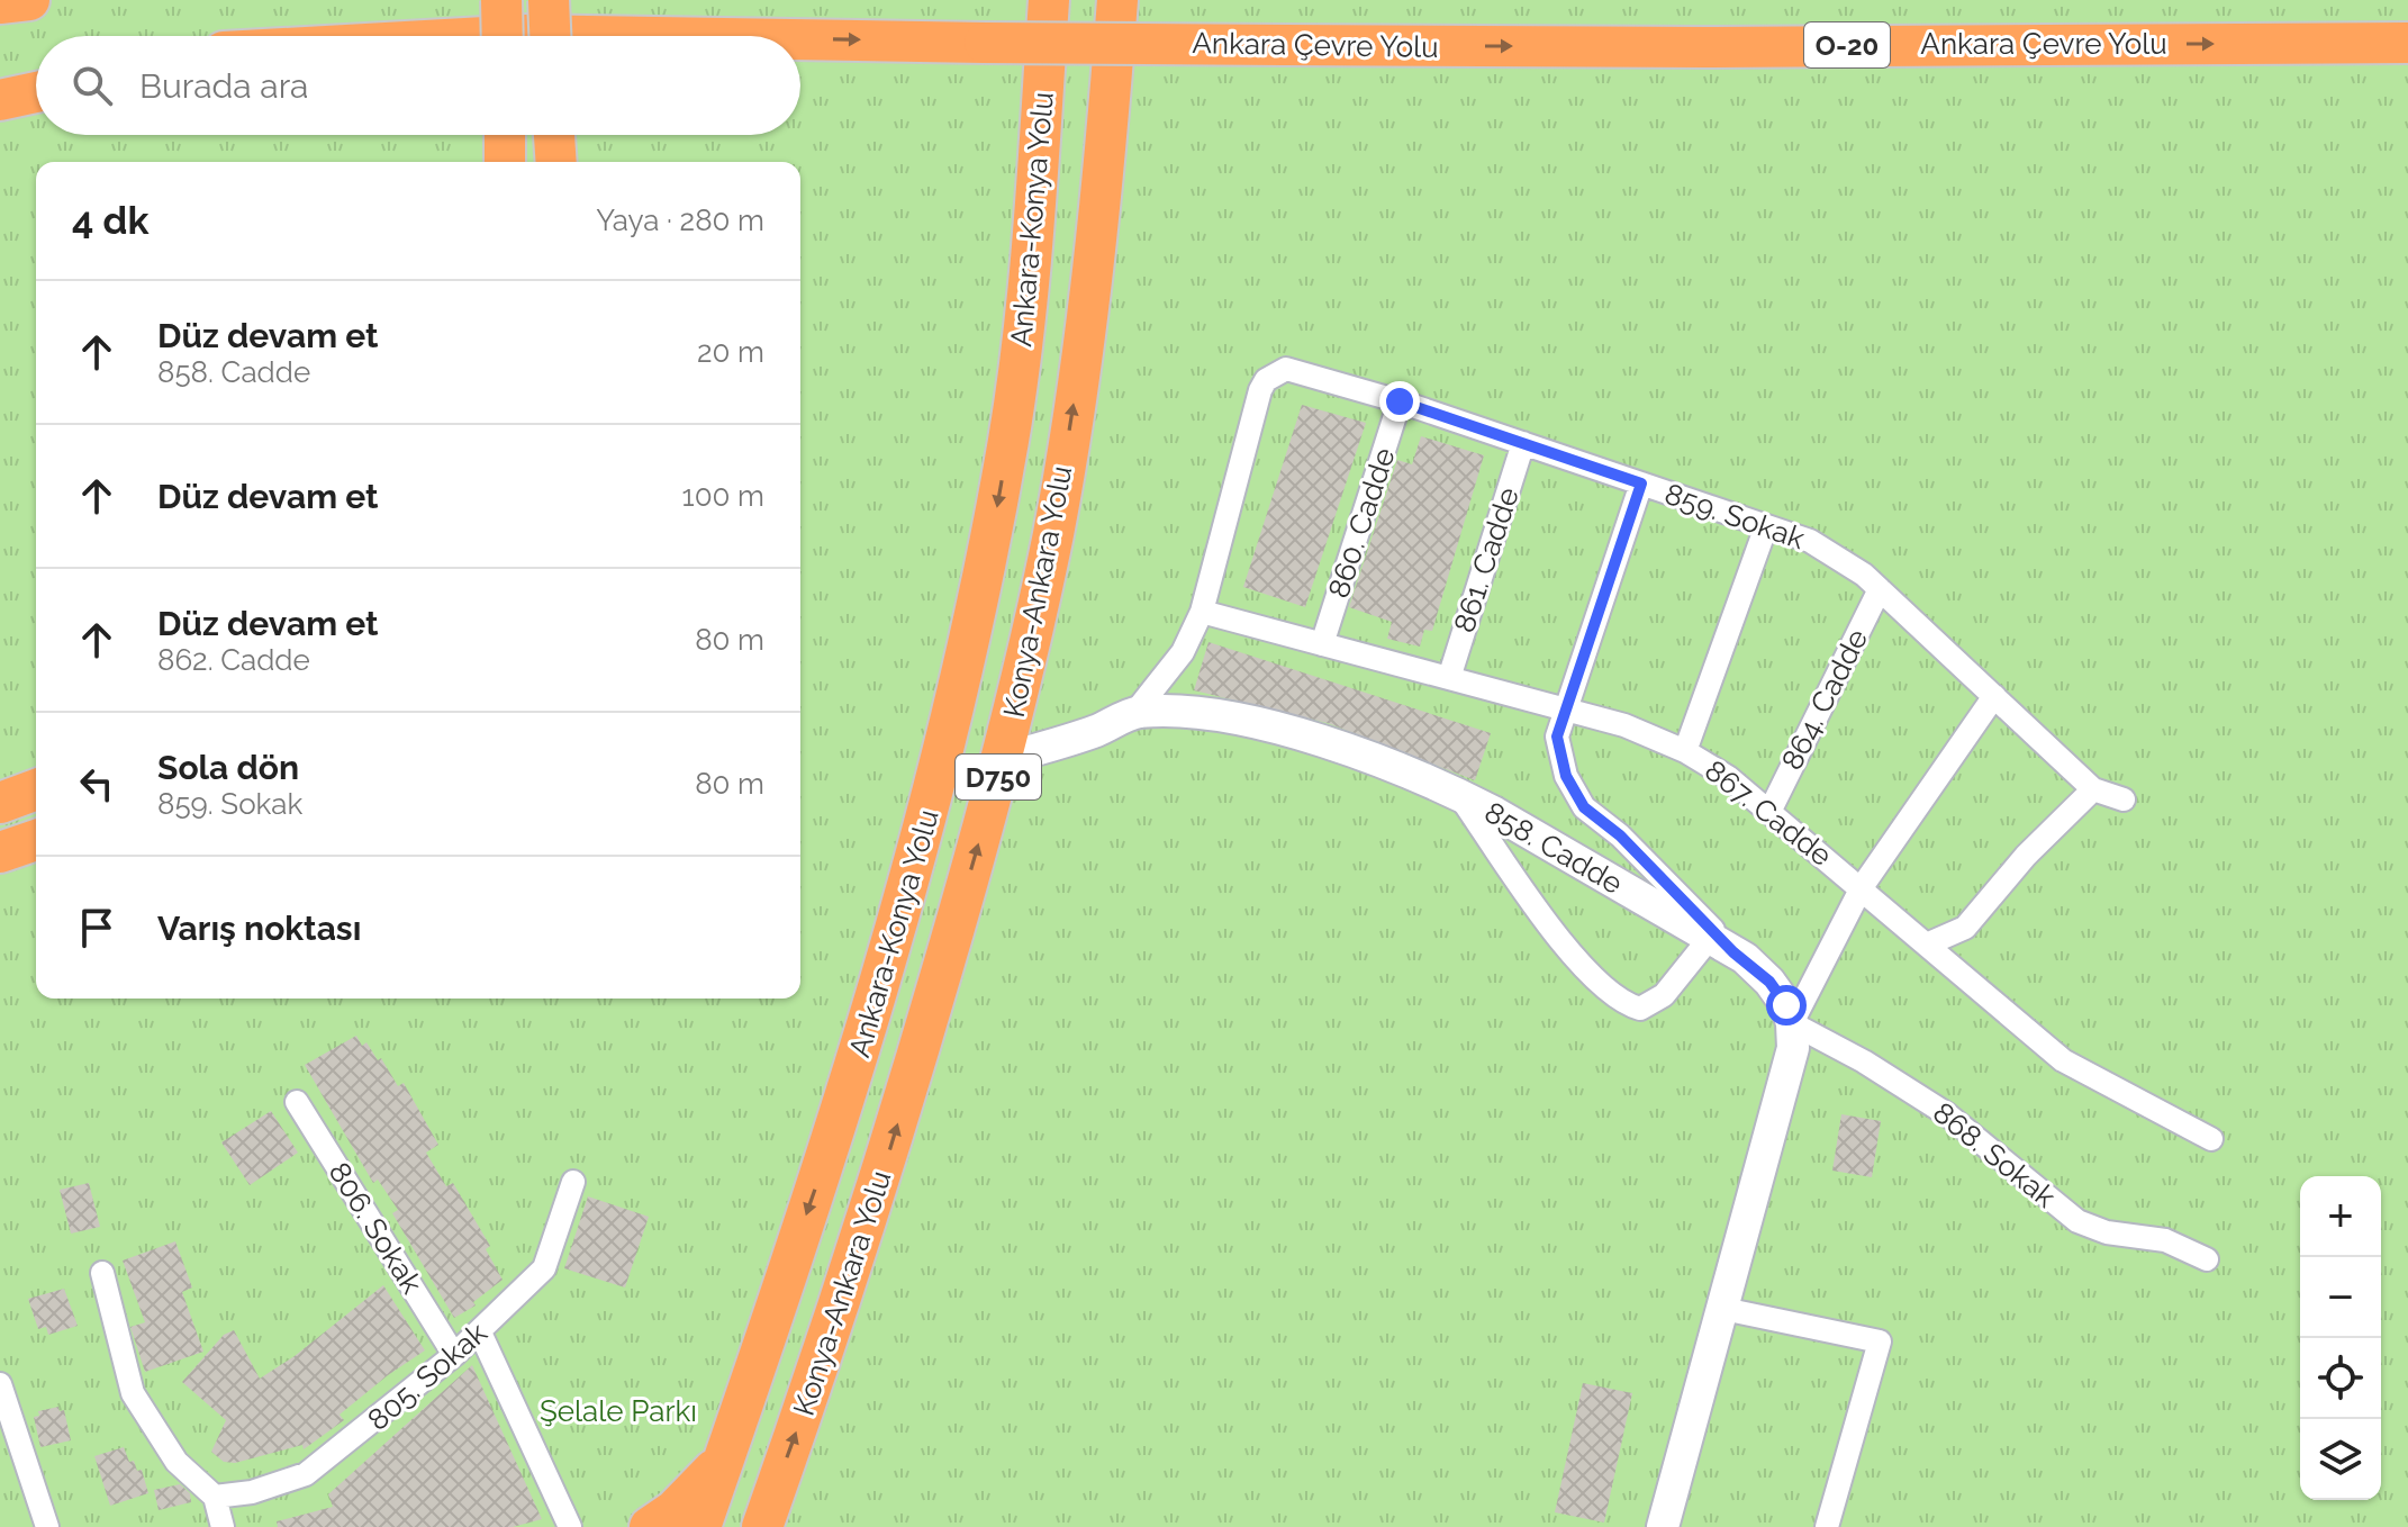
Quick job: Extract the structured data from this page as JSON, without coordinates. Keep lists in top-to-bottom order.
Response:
{
  "streets": {
    "highway": [
      "Ankara Çevre Yolu",
      "O-20",
      "Ankara-Konya Yolu",
      "Konya-Ankara Yolu",
      "D750"
    ],
    "street": [
      "859. Sokak",
      "860. Cadde",
      "861. Cadde",
      "864. Cadde",
      "867. Cadde",
      "858. Cadde",
      "868. Sokak",
      "806. Sokak",
      "805. Sokak"
    ]
  },
  "crossings": [
    ["859. Sokak", "860. Cadde"],
    ["859. Sokak", "861. Cadde"],
    ["859. Sokak", "Konya-Ankara Yolu"],
    ["859. Sokak", "864. Cadde"],
    ["859. Sokak", "867. Cadde"],
    ["859. Sokak", "858. Cadde"],
    ["860. Cadde", "867. Cadde"],
    ["861. Cadde", "867. Cadde"],
    ["864. Cadde", "867. Cadde"],
    ["858. Cadde", "868. Sokak"],
    ["806. Sokak", "805. Sokak"]
  ],
  "one_way": ["Ankara Çevre Yolu", "Ankara-Konya Yolu", "Konya-Ankara Yolu"],
  "parks": ["Şelale Parkı"],
  "page": {
    "search": "Burada ara",
    "heading": ["4 dk", "Yaya · 280 m"],
    "list": [
      ["Düz devam et", "858. Cadde", "20 m"],
      ["Düz devam et", "100 m"],
      ["Düz devam et", "862. Cadde", "80 m"],
      ["Sola dön", "859. Sokak", "80 m"],
      "Varış noktası"
    ],
    "map_buttons": ["+", "−"]
  }
}
